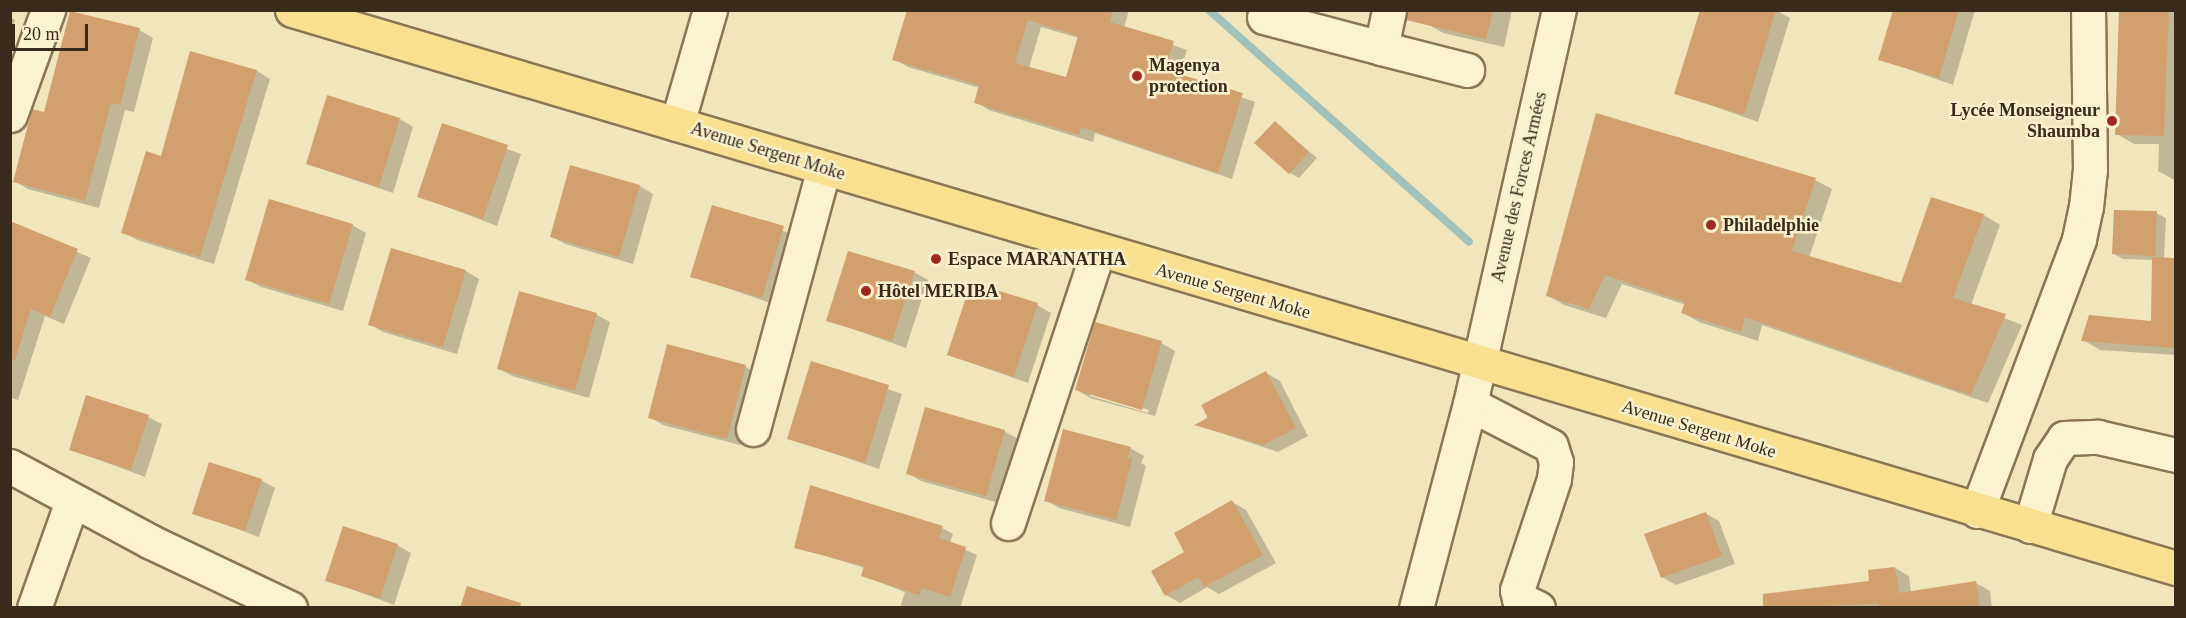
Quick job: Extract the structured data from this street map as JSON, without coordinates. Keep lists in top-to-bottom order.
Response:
{
  "streets": {
    "main road": ["Avenue Sergent Moke"],
    "street": ["Avenue des Forces Armées"]
  },
  "crossings": [
    ["Avenue Sergent Moke", "Avenue des Forces Armées"]
  ],
  "places": [
    "Magenya protection",
    "Lycée Monseigneur Shaumba",
    "Philadelphie",
    "Espace MARANATHA",
    "Hôtel MERIBA"
  ],
  "scale_bar": "20 m"
}
